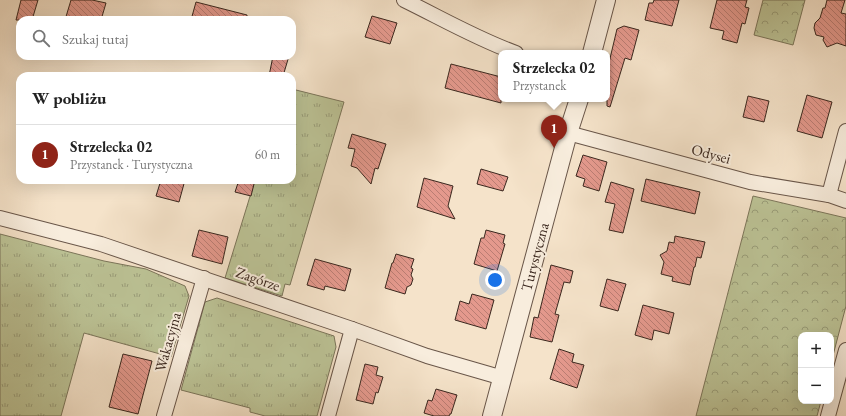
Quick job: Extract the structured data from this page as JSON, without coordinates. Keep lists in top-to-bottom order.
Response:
{
  "streets": {
    "street": [
      "Odysei",
      "Turystyczna",
      "Zagórze",
      "Wakacyjna"
    ]
  },
  "crossings": [
    ["Odysei", "Turystyczna"],
    ["Turystyczna", "Zagórze"],
    ["Zagórze", "Wakacyjna"]
  ],
  "page": {
    "search": "Szukaj tutaj",
    "popup": ["Strzelecka 02", "Przystanek"],
    "heading": "W pobliżu",
    "pins": "1",
    "list": [
      {
        "mark": "1",
        "name": "Strzelecka 02",
        "note": "Przystanek · Turystyczna",
        "value": "60 m"
      }
    ],
    "map_buttons": ["+", "−"]
  }
}
